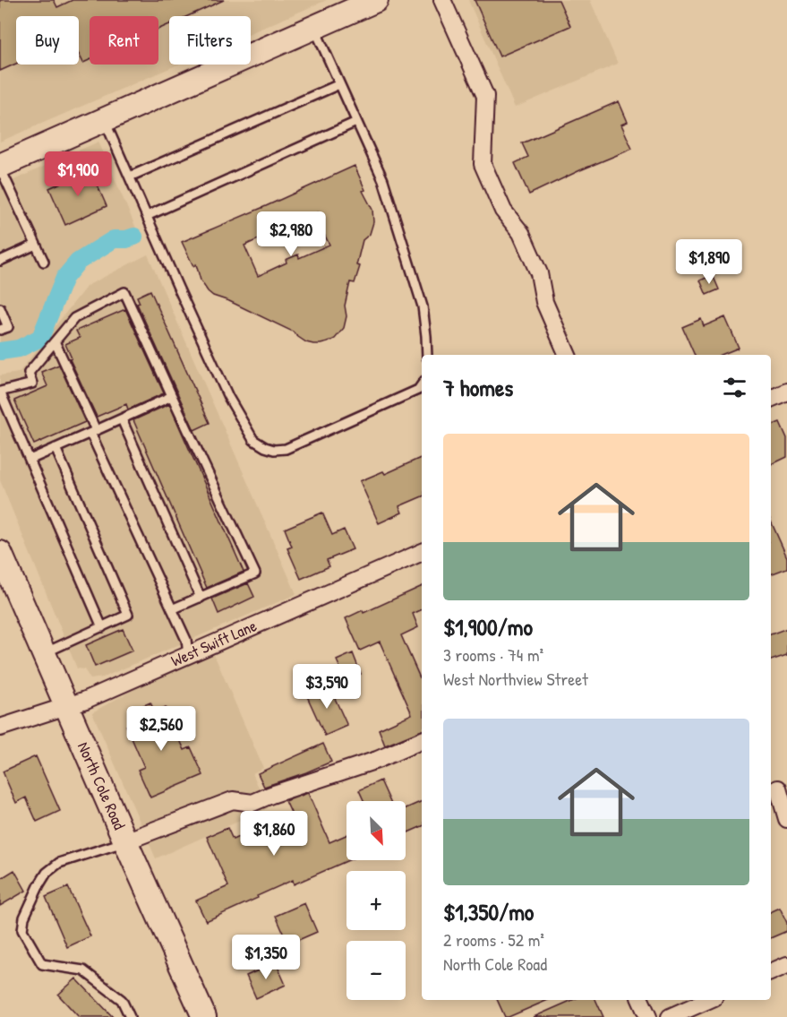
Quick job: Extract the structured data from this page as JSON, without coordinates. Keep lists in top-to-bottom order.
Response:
{
  "streets": {
    "main road": ["North Cole Road"],
    "street": ["West Swift Lane"]
  },
  "crossings": [
    ["West Swift Lane", "North Cole Road"]
  ],
  "north": "bottom right",
  "page": {
    "chip": ["Buy", "Rent", "Filters"],
    "price": [
      "$1,900",
      "$2,980",
      "$1,890",
      "$3,590",
      "$2,560",
      "$1,860",
      "$1,350"
    ],
    "heading": "7 homes",
    "list": [
      {
        "name": "$1,900/mo",
        "note": "3 rooms · 74 m² · West Northview Street"
      },
      {
        "name": "$1,350/mo",
        "note": "2 rooms · 52 m² · North Cole Road"
      }
    ],
    "map_buttons": ["+", "−"]
  }
}
